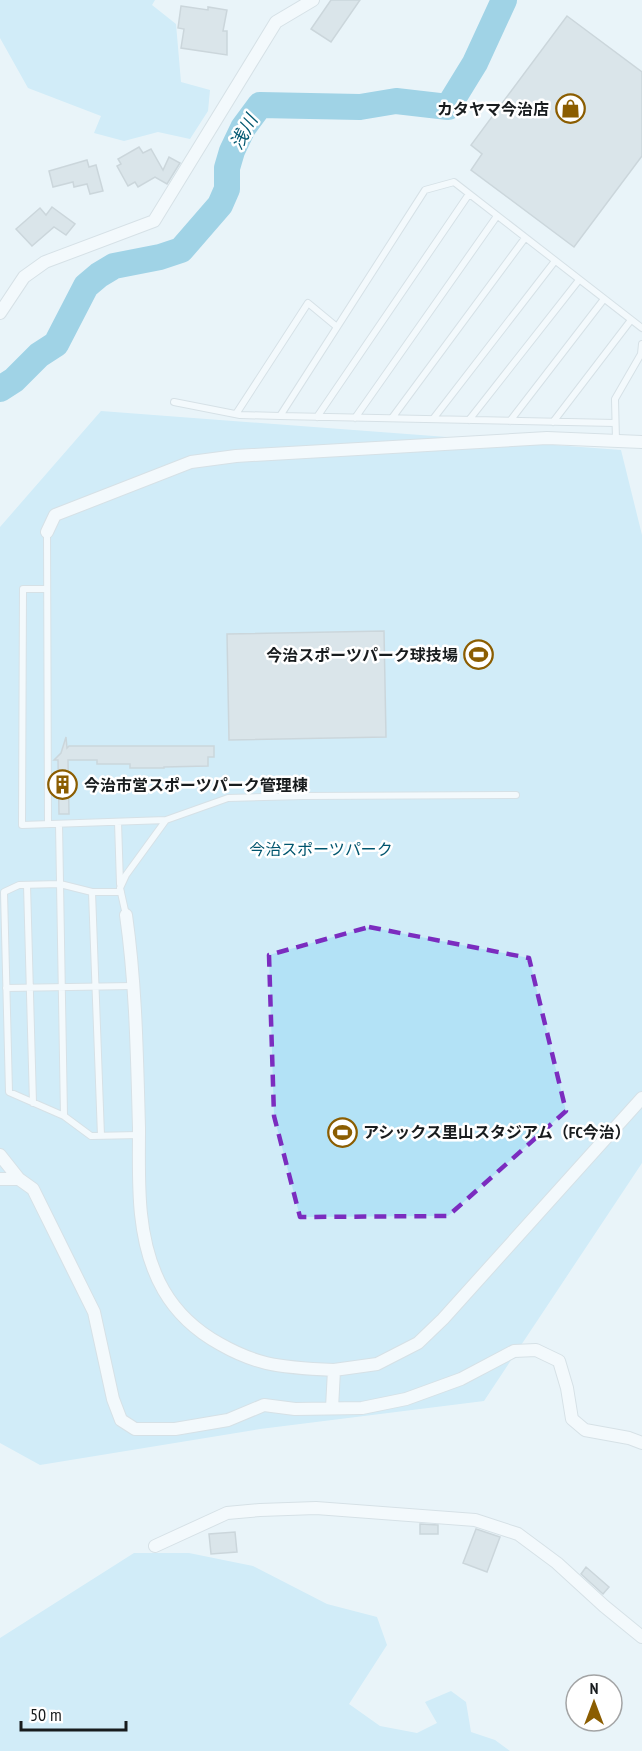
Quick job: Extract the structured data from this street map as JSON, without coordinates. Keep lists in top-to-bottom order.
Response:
{
  "water": ["浅川"],
  "parks": ["今治スポーツパーク"],
  "places": {
    "shop": ["カタヤマ今治店"],
    "sports": ["今治スポーツパーク球技場", "アシックス里山スタジアム（FC今治）"],
    "building": ["今治市営スポーツパーク管理棟"]
  },
  "scale_bar": "50 m",
  "north": "top"
}
